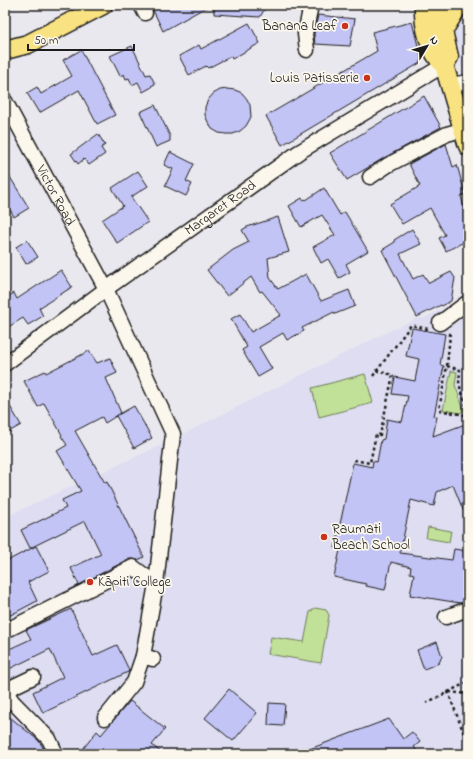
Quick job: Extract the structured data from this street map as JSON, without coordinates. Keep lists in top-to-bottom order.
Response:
{
  "streets": {
    "street": ["Victor Road", "Margaret Road"]
  },
  "crossings": [
    ["Victor Road", "Margaret Road"]
  ],
  "places": [
    "Banana Leaf",
    "Louis Patisserie",
    "Raumati Beach School",
    "Kāpiti College"
  ],
  "scale_bar": "50 m",
  "north": "top right"
}
